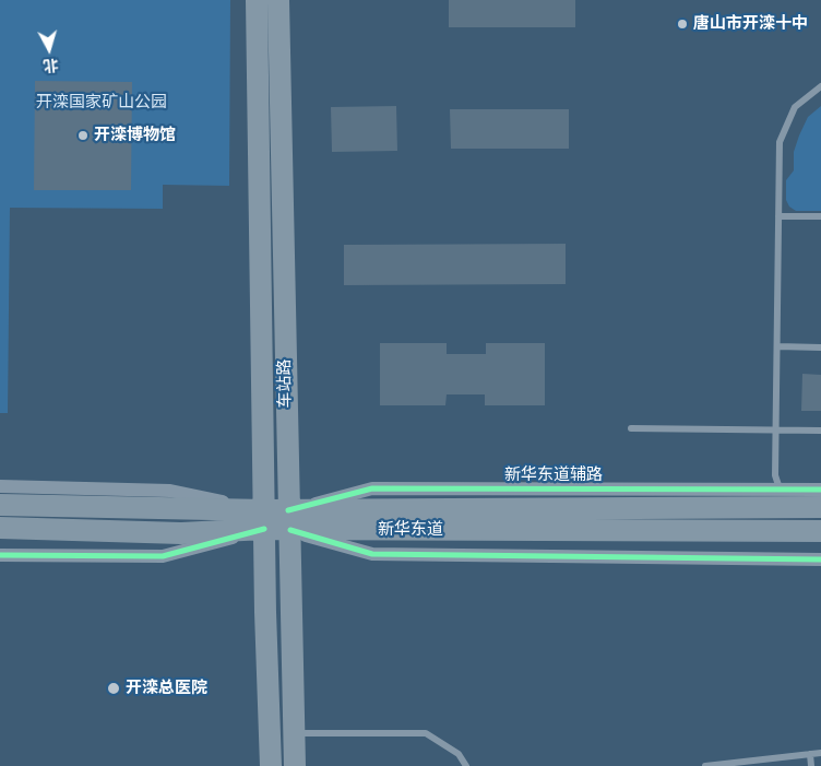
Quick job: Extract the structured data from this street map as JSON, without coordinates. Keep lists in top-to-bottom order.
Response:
{
  "streets": {
    "main road": ["车站路", "新华东道"],
    "street": ["新华东道辅路"]
  },
  "crossings": [
    ["车站路", "新华东道辅路"],
    ["车站路", "新华东道"],
    ["新华东道辅路", "新华东道"]
  ],
  "parks": ["开滦国家矿山公园"],
  "places": ["唐山市开滦十中", "开滦博物馆", "开滦总医院"],
  "north": "bottom"
}
